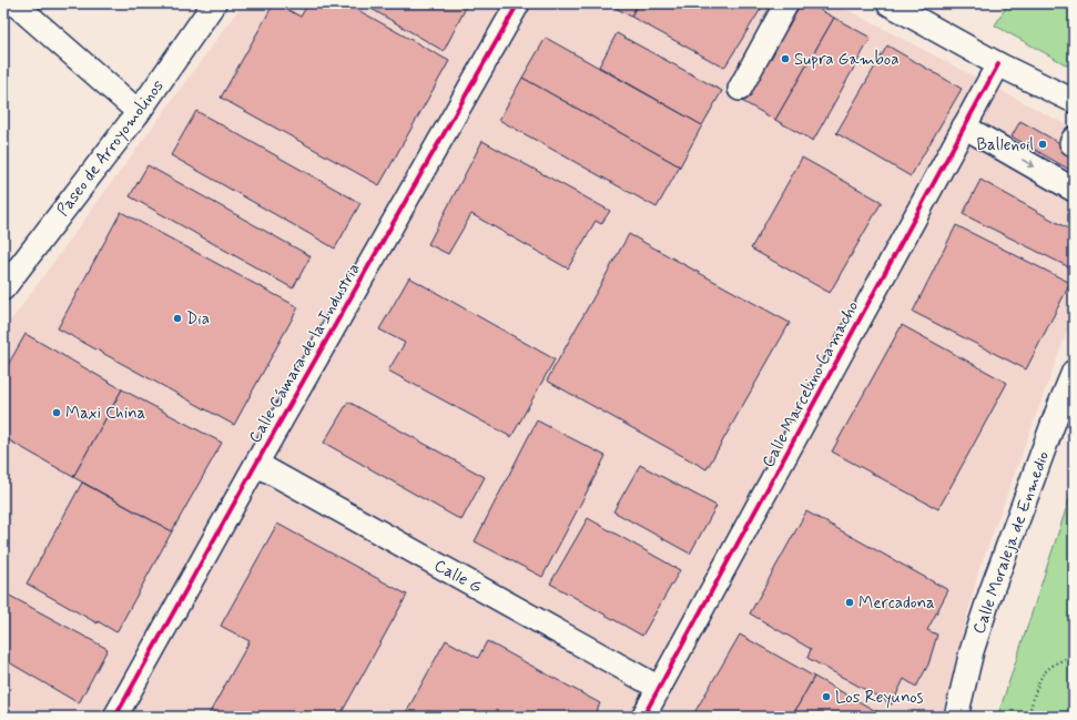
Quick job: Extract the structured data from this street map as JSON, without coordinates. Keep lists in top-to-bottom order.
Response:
{
  "streets": {
    "street": [
      "Paseo de Arroyomolinos",
      "Calle Cámara de la Industria",
      "Calle Marcelino Camacho",
      "Calle Moraleja de Enmedio",
      "Calle G"
    ]
  },
  "crossings": [
    ["Calle Cámara de la Industria", "Calle G"],
    ["Calle Marcelino Camacho", "Calle G"]
  ],
  "places": [
    "Supra Gamboa",
    "Ballenoil",
    "Dia",
    "Maxi China",
    "Mercadona",
    "Los Reyunos"
  ]
}
